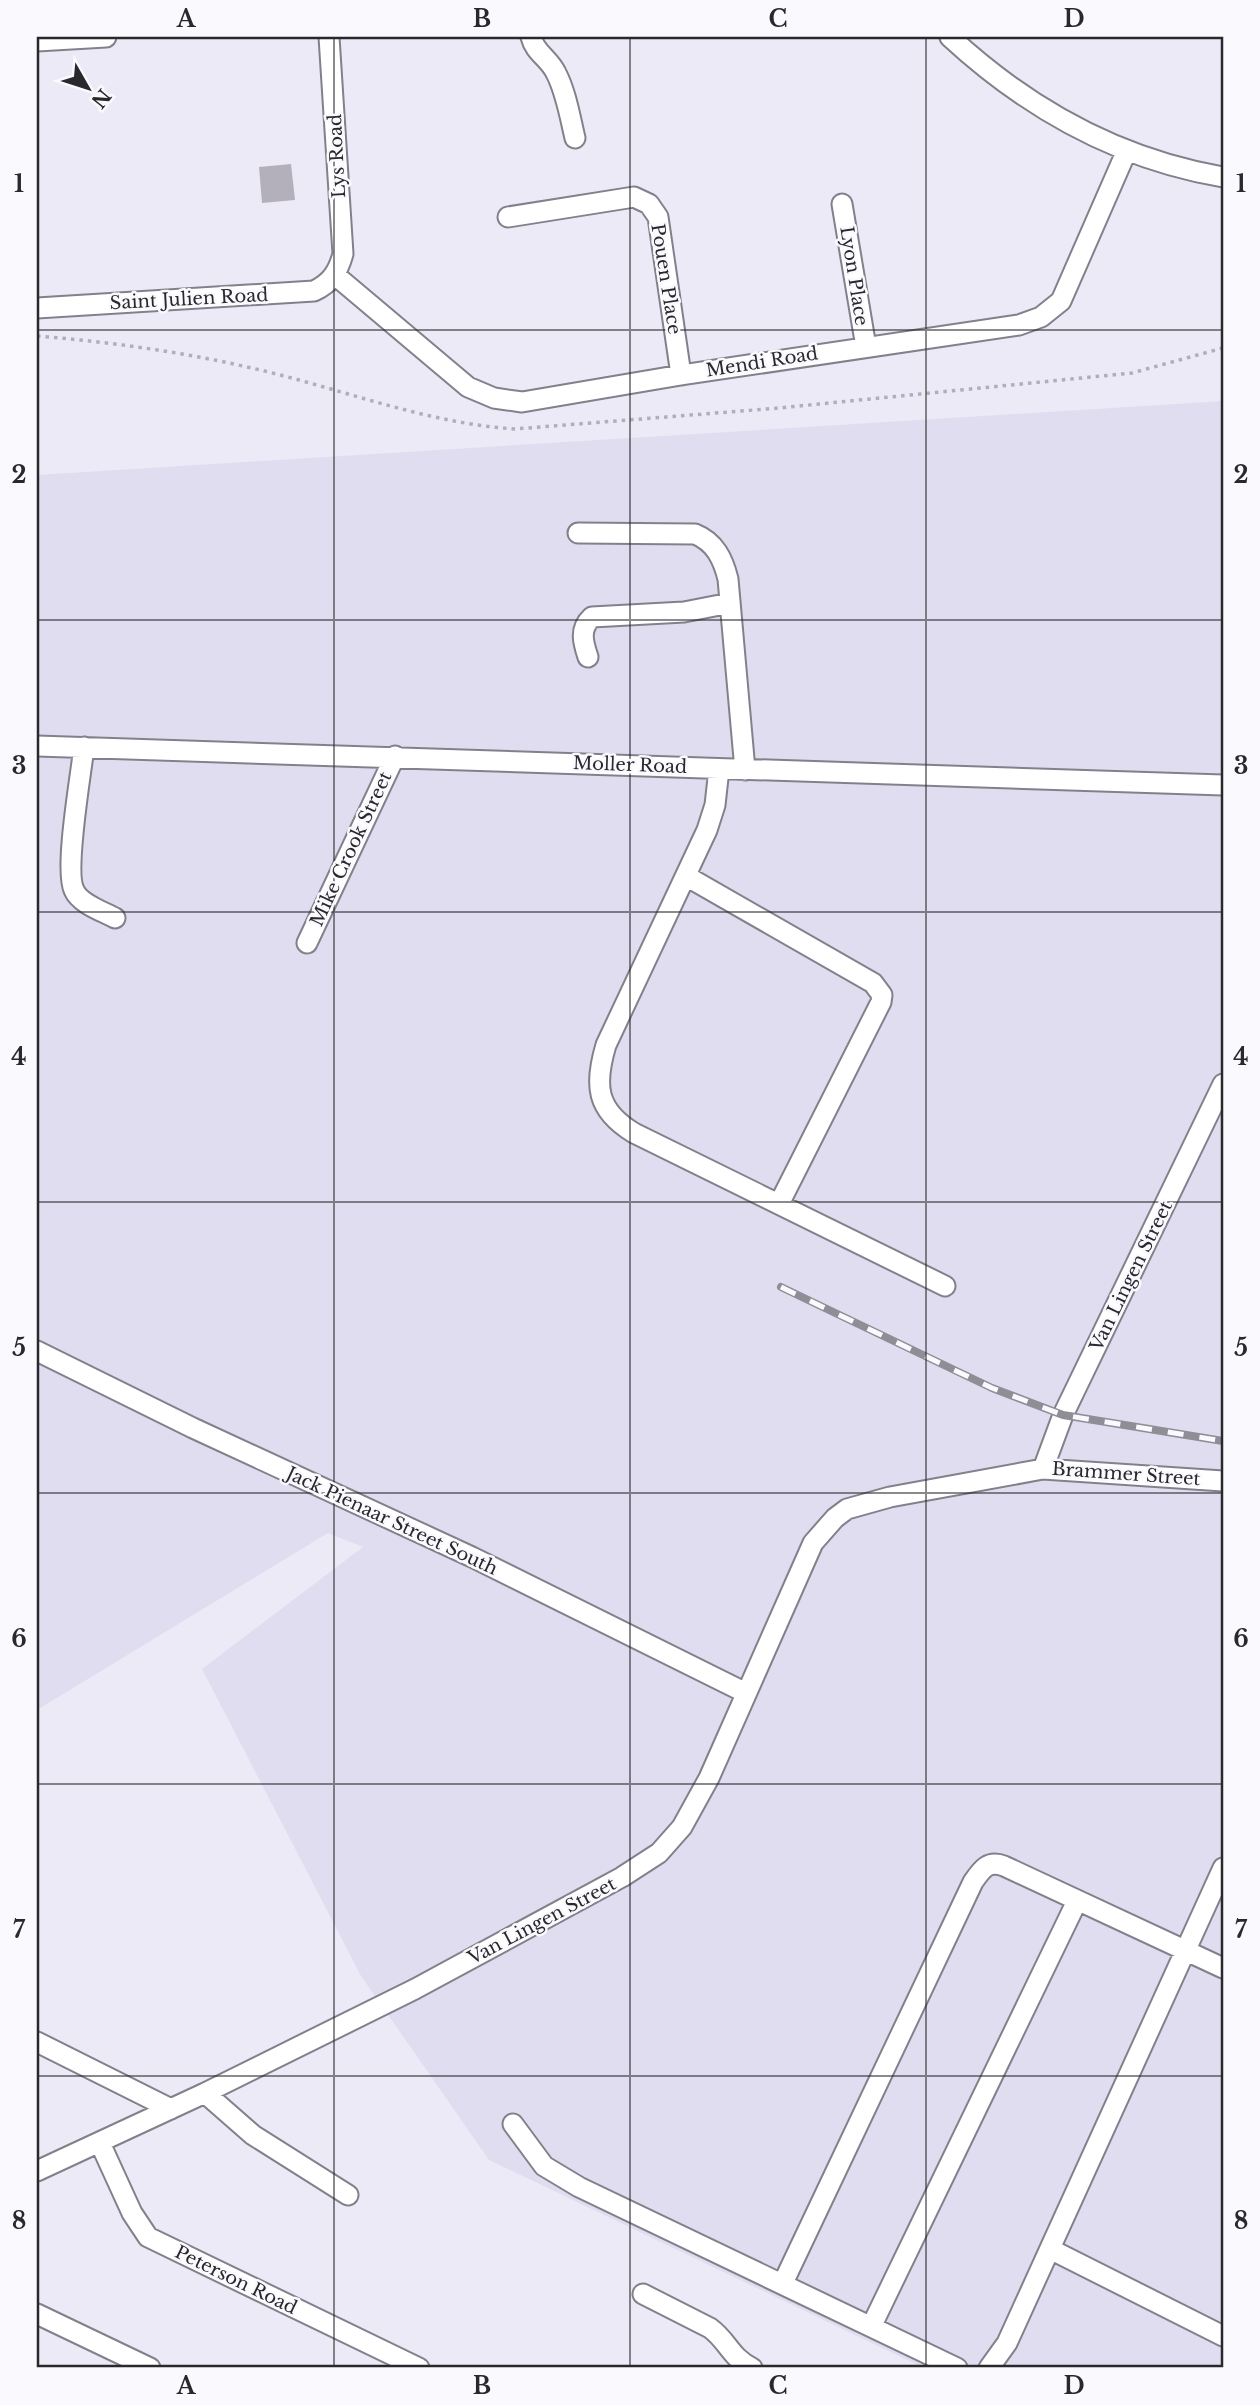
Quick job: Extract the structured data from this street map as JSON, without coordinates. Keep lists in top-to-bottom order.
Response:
{
  "streets": {
    "street": [
      "Lys Road",
      "Lyon Place",
      "Pouen Place",
      "Saint Julien Road",
      "Mendi Road",
      "Moller Road",
      "Mike Crook Street",
      "Van Lingen Street",
      "Brammer Street",
      "Jack Pienaar Street South",
      "Peterson Road"
    ]
  },
  "crossings": [
    ["Lys Road", "Saint Julien Road"],
    ["Lys Road", "Mendi Road"],
    ["Lyon Place", "Mendi Road"],
    ["Pouen Place", "Mendi Road"],
    ["Saint Julien Road", "Mendi Road"],
    ["Moller Road", "Mike Crook Street"],
    ["Van Lingen Street", "Brammer Street"],
    ["Van Lingen Street", "Jack Pienaar Street South"],
    ["Van Lingen Street", "Peterson Road"]
  ],
  "north": "bottom right",
  "grid": {
    "columns": [
      "A",
      "B",
      "C",
      "D"
    ],
    "rows": [
      "1",
      "2",
      "3",
      "4",
      "5",
      "6",
      "7",
      "8"
    ]
  }
}
